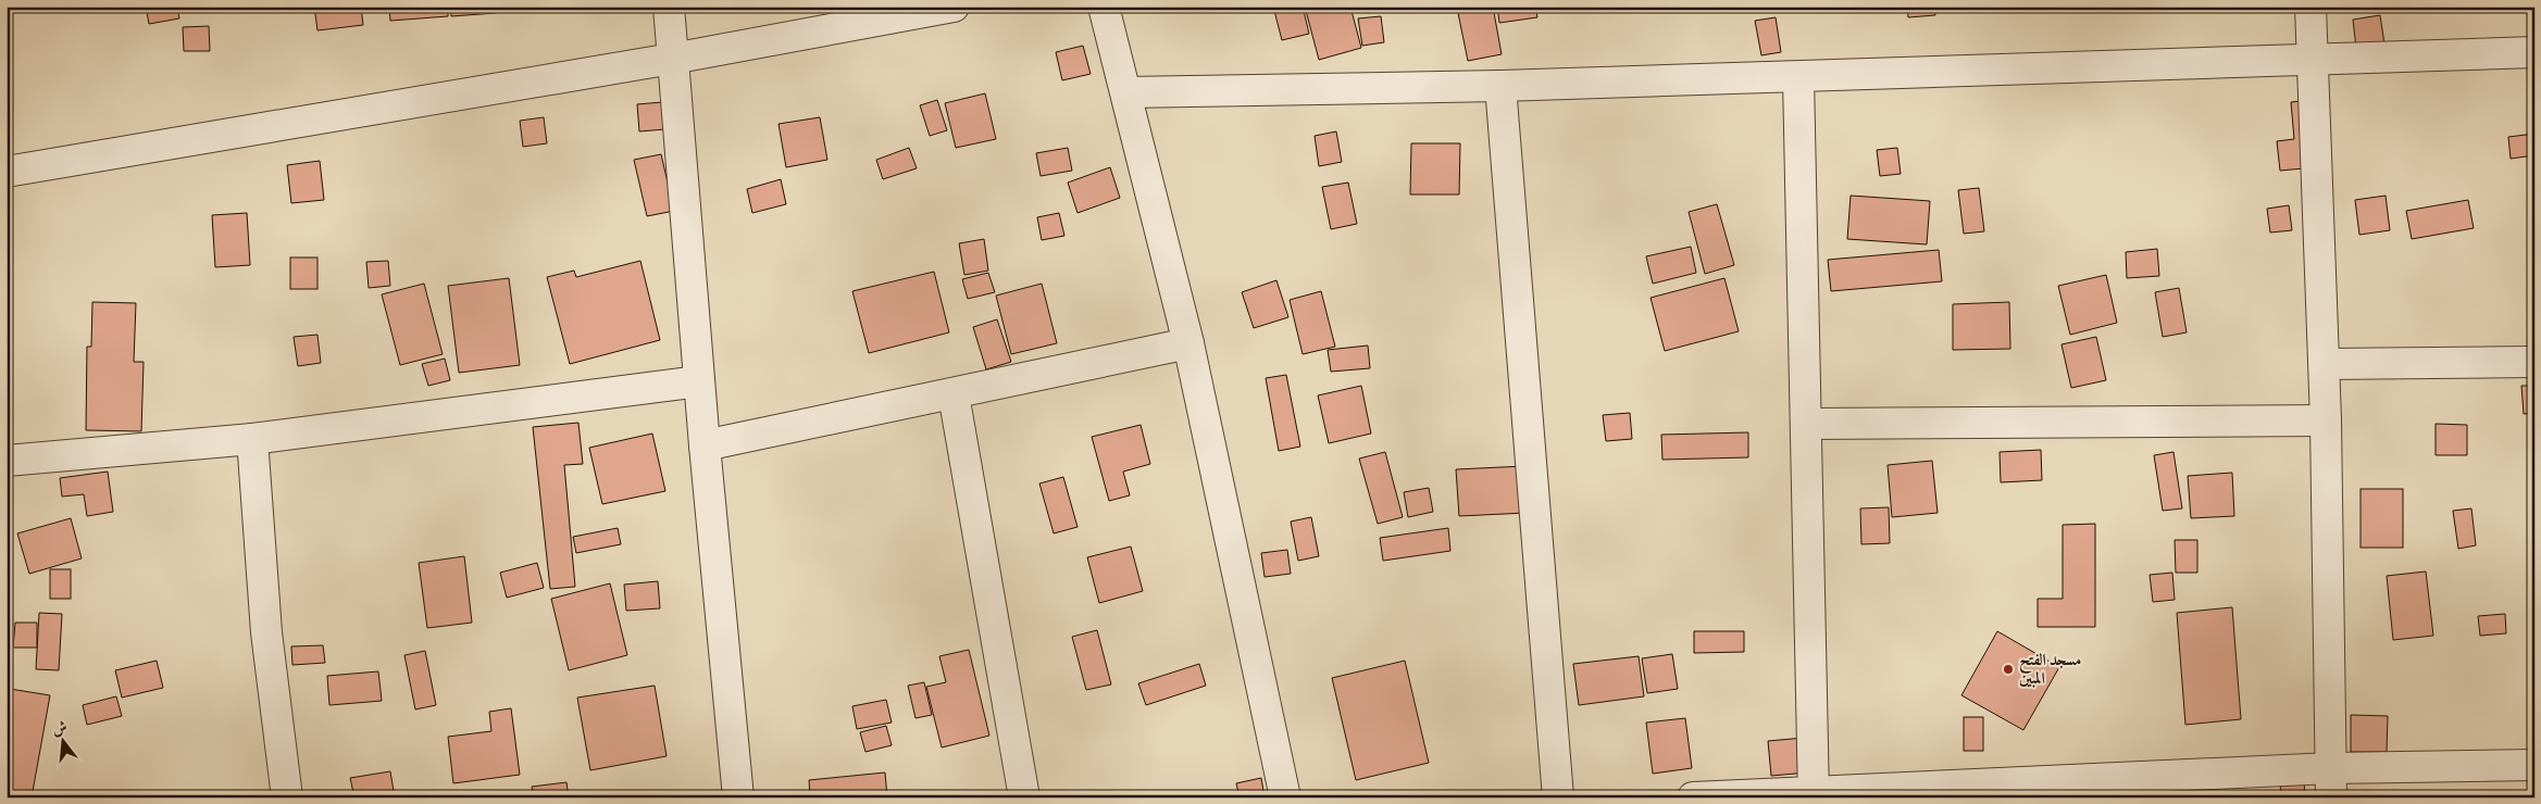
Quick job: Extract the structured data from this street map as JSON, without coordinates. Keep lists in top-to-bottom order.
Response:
{
  "places": ["مسجد الفتح المبين"],
  "north": "top"
}
